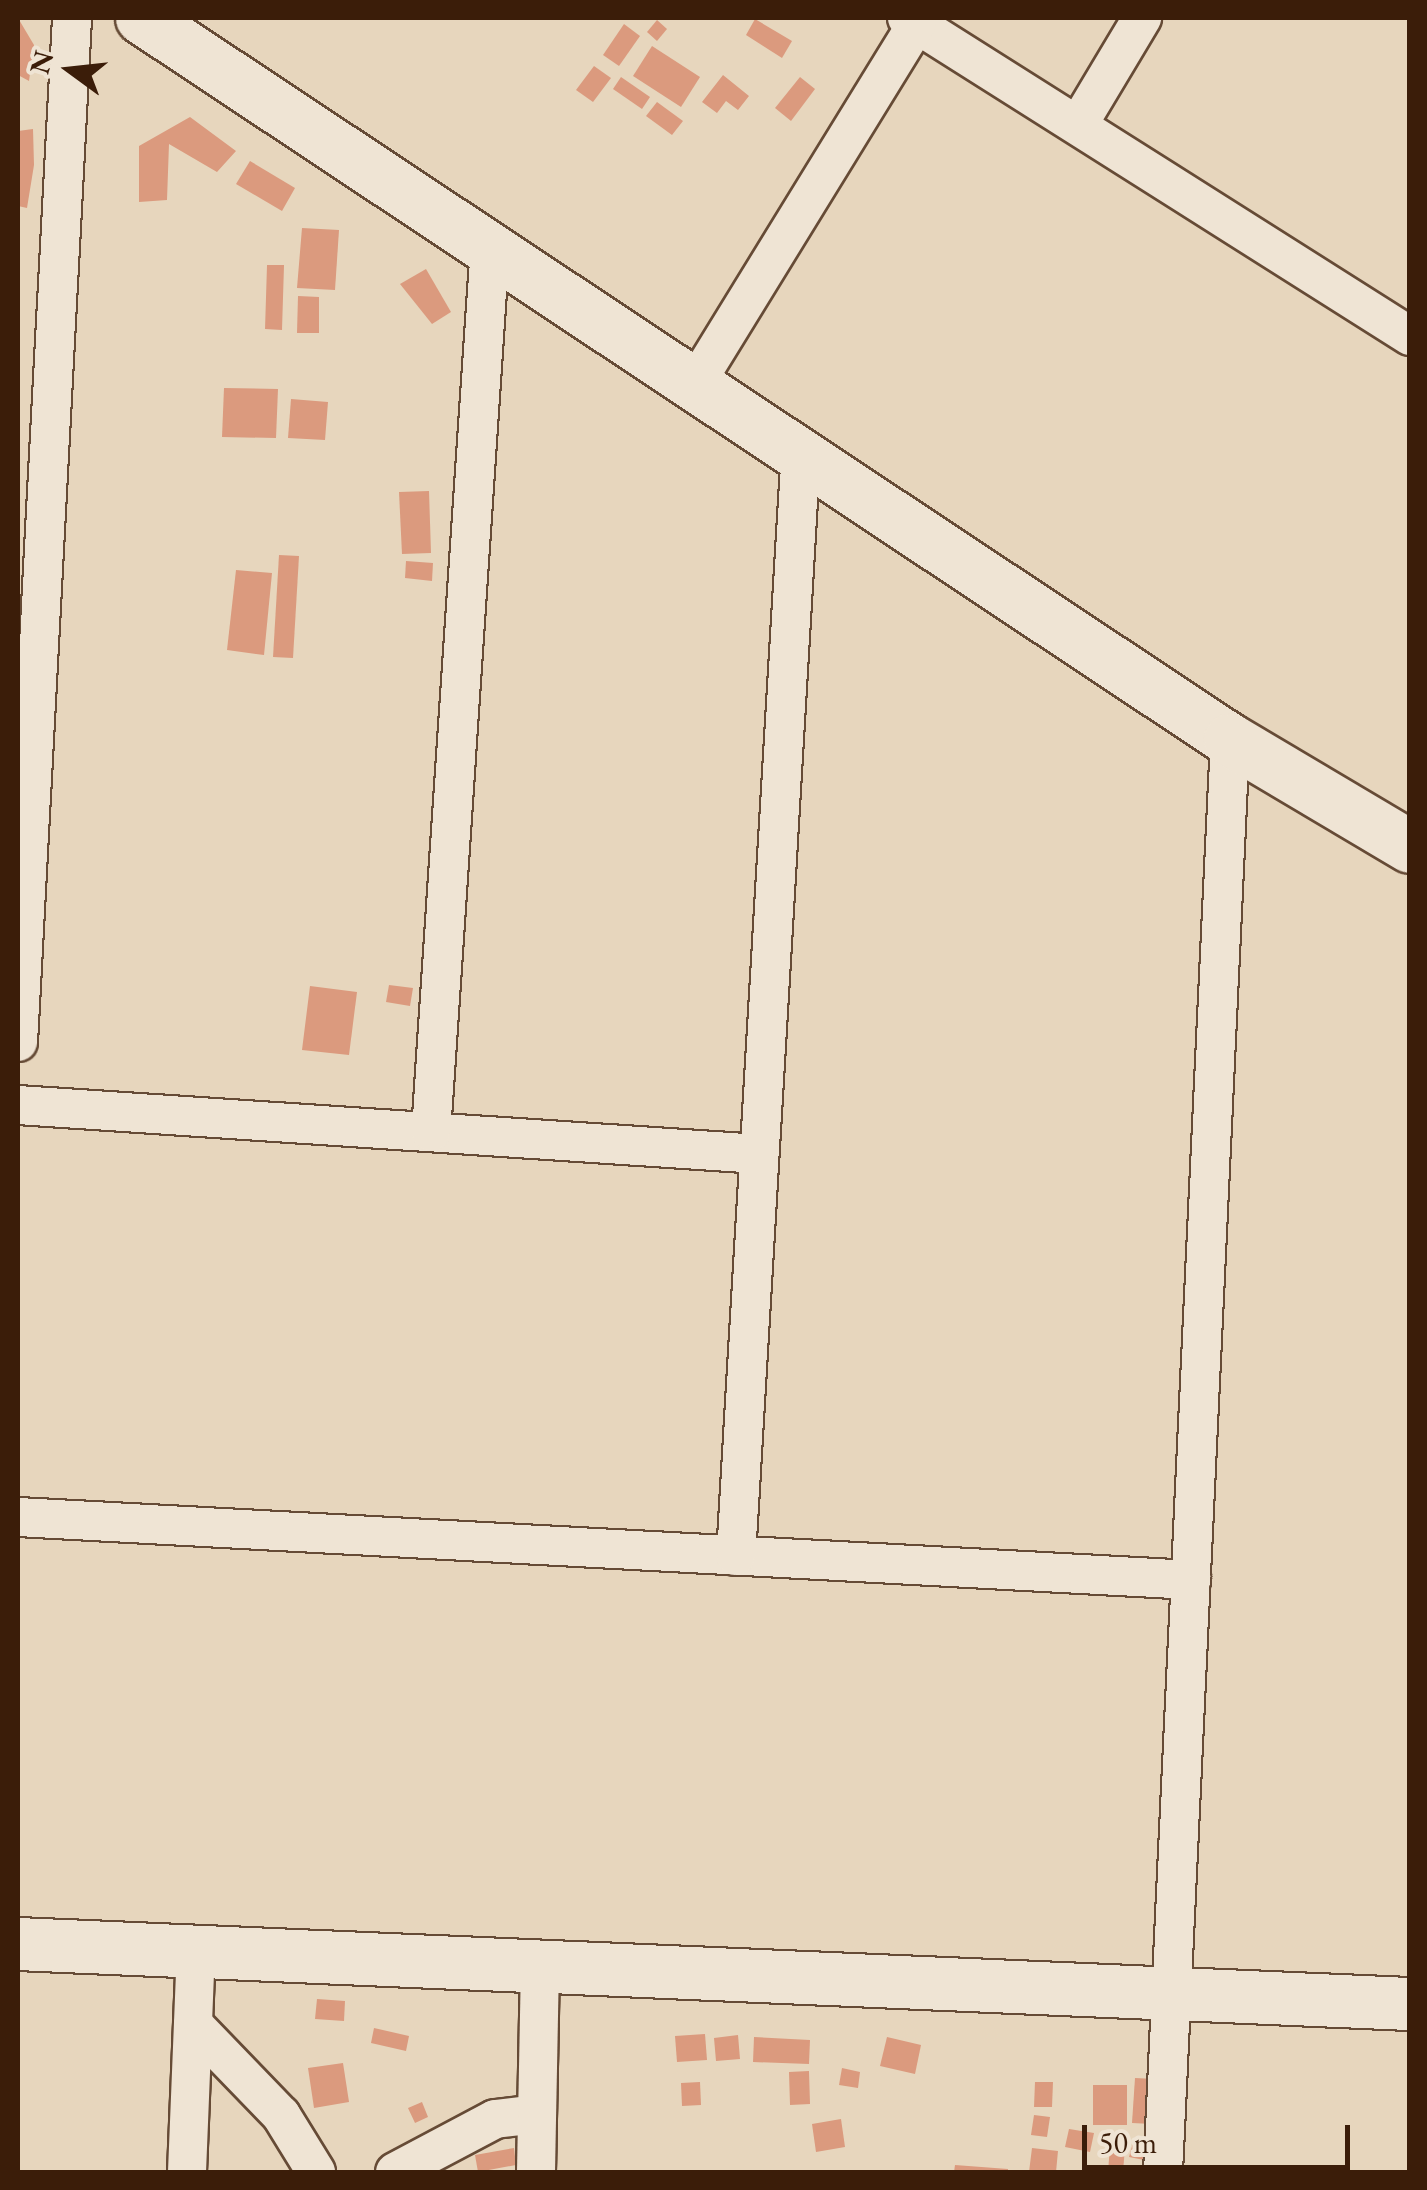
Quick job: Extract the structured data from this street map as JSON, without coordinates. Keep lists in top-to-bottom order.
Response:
{
  "scale_bar": "50 m",
  "north": "left"
}
